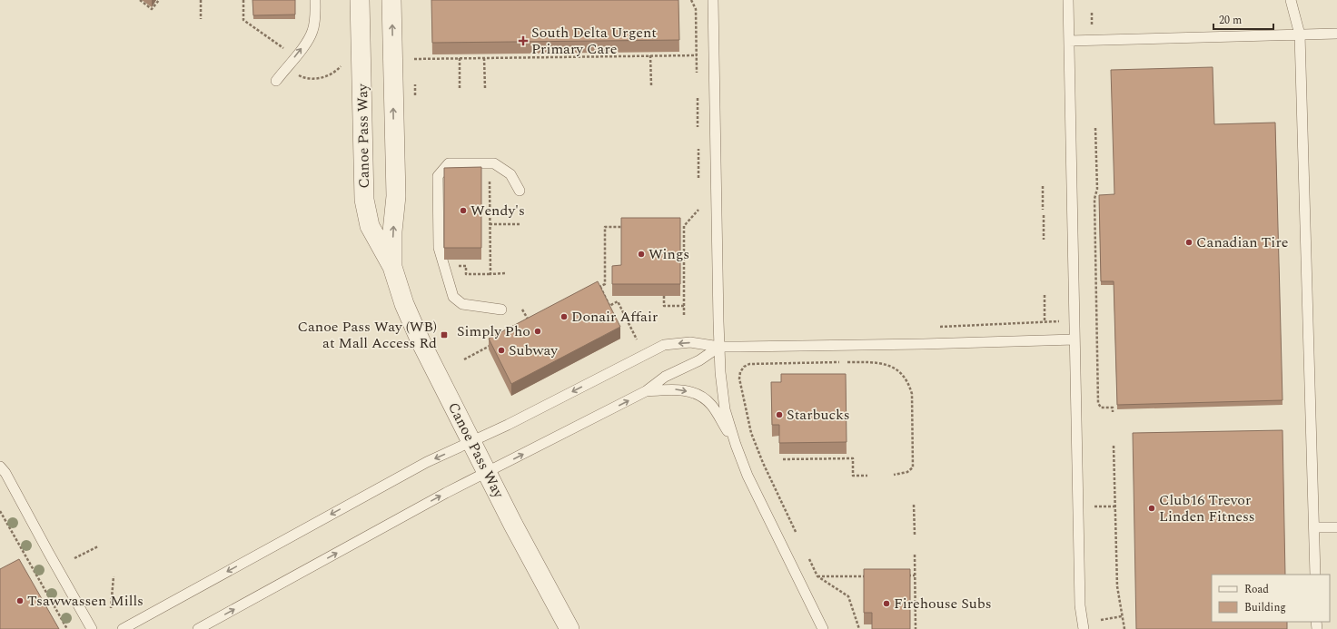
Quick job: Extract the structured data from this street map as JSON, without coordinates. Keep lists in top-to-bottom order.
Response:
{
  "streets": {
    "street": ["Canoe Pass Way"]
  },
  "places": {
    "health": ["South Delta Urgent Primary Care"],
    "other": [
      "Wendy's",
      "Canadian Tire",
      "Wings",
      "Donair Affair",
      "Simply Pho",
      "Subway",
      "Starbucks",
      "Club16 Trevor Linden Fitness",
      "Tsawwassen Mills",
      "Firehouse Subs"
    ],
    "transit": ["Canoe Pass Way (WB) at Mall Access Rd"]
  },
  "legend": ["Road", "Building"],
  "scale_bar": "20 m"
}
